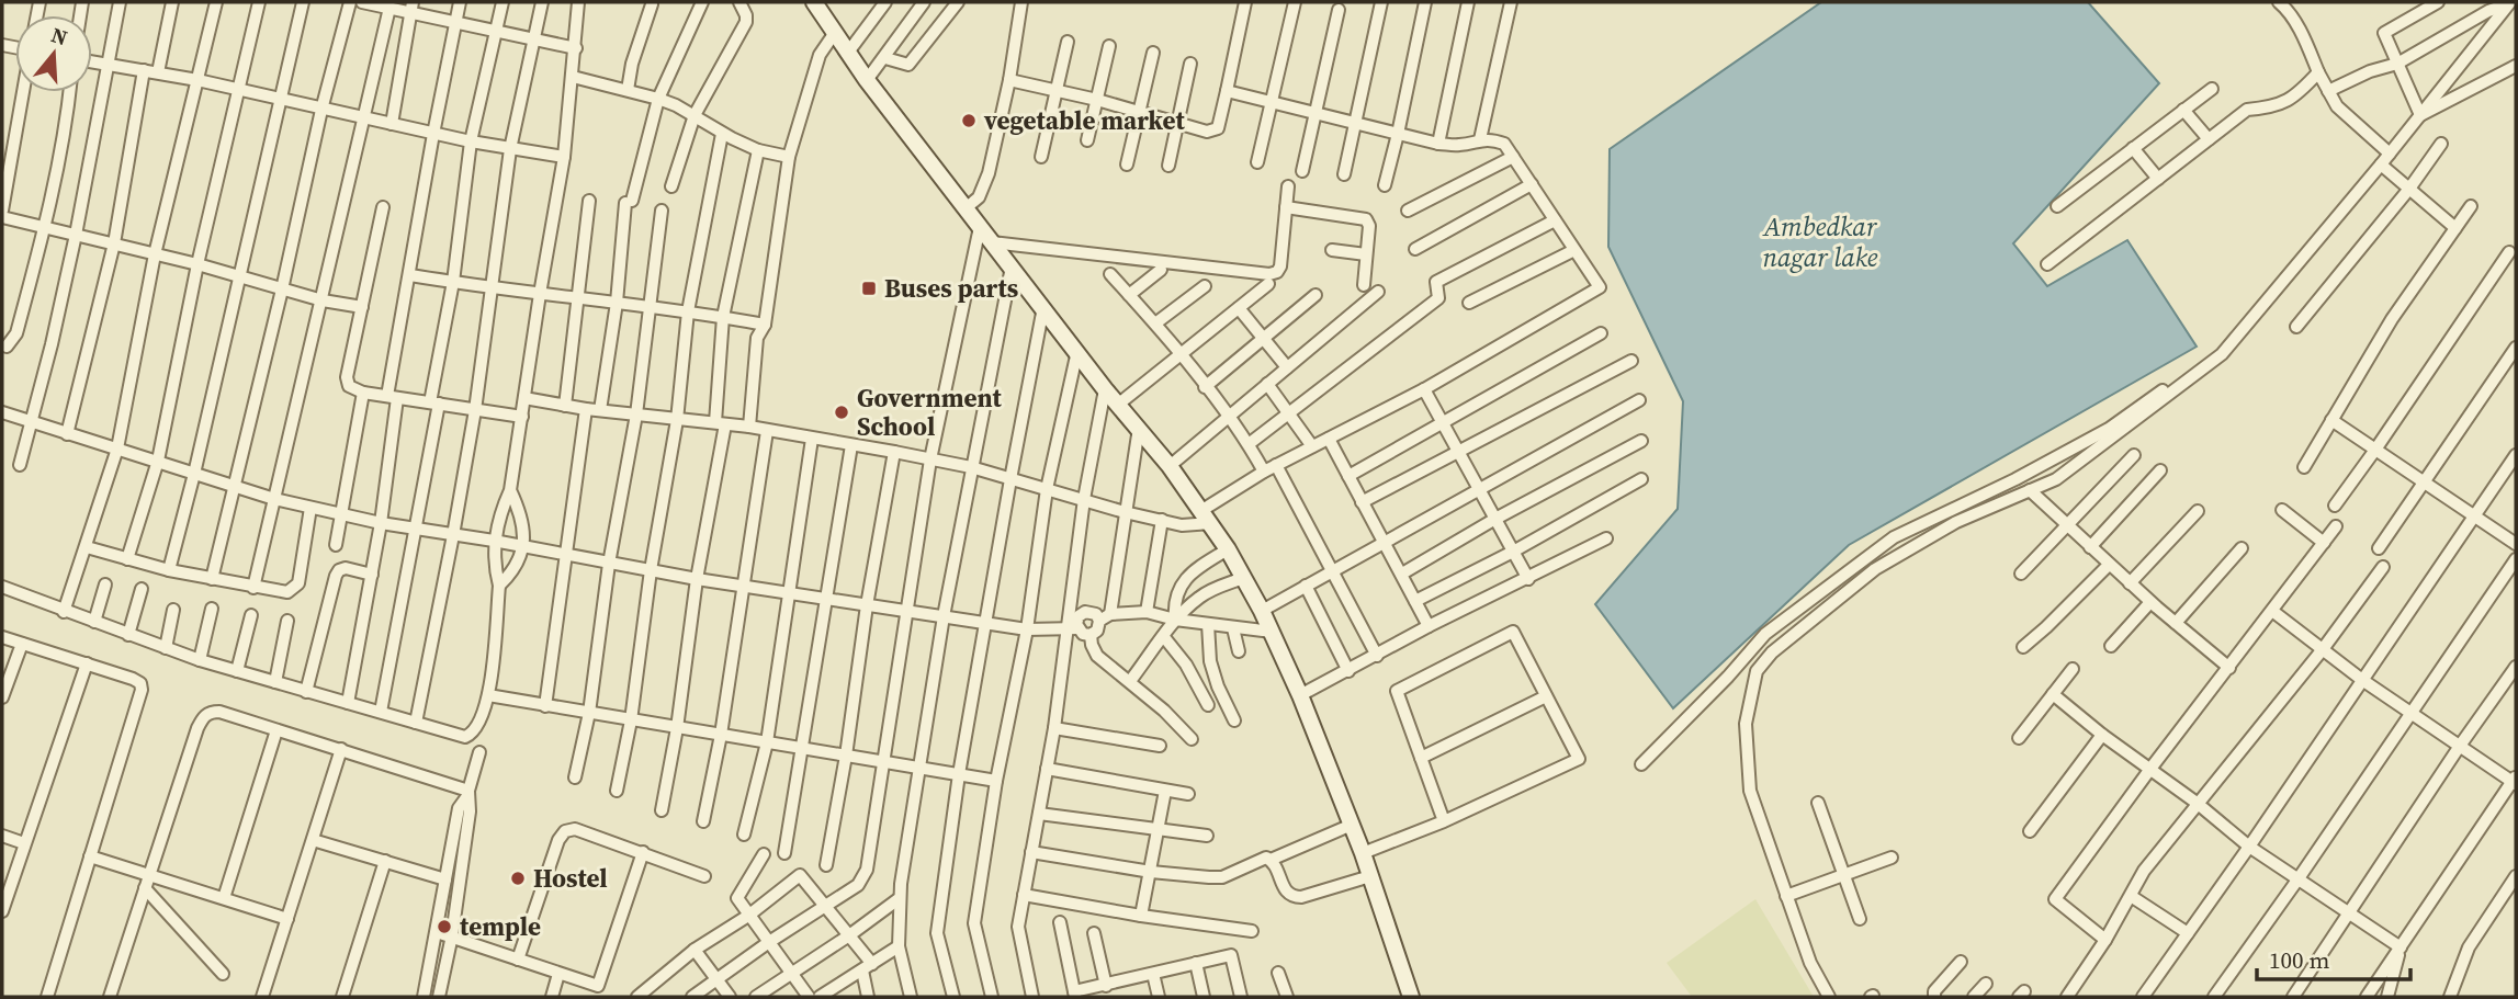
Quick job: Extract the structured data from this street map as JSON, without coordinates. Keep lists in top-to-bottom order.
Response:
{
  "water": ["Ambedkar nagar lake"],
  "places": {
    "other": [
      "vegetable market",
      "Government School",
      "Hostel",
      "temple"
    ],
    "transit": ["Buses parts"]
  },
  "scale_bar": "100 m",
  "north": "top"
}
